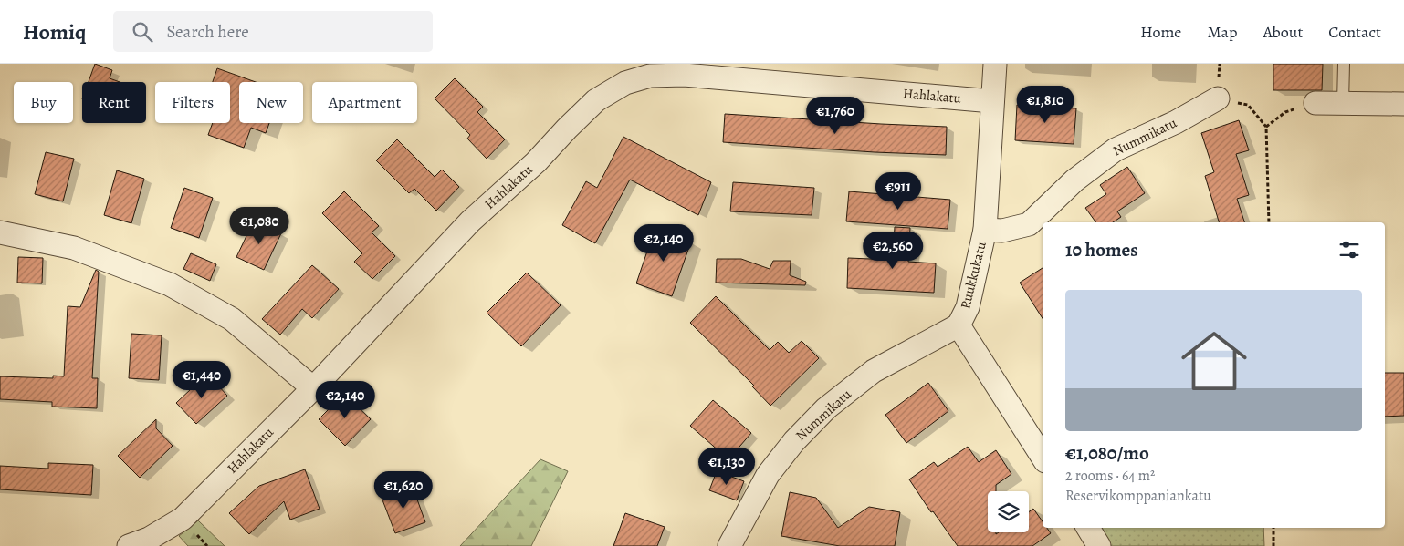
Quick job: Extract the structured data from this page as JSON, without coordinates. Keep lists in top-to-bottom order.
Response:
{
  "streets": {
    "street": ["Hahlakatu", "Nummikatu", "Ruukkukatu"]
  },
  "crossings": [
    ["Hahlakatu", "Ruukkukatu"],
    ["Nummikatu", "Ruukkukatu"]
  ],
  "page": {
    "header": "Homiq",
    "search": "Search here",
    "nav": [
      "Home",
      "Map",
      "About",
      "Contact"
    ],
    "chip": [
      "Buy",
      "Rent",
      "Filters",
      "New",
      "Apartment"
    ],
    "price": [
      "€1,810",
      "€1,760",
      "€911",
      "€1,080",
      "€2,140",
      "€2,560",
      "€1,440",
      "€2,140",
      "€1,130",
      "€1,620"
    ],
    "heading": "10 homes",
    "list": [
      {
        "name": "€1,080/mo",
        "note": "2 rooms · 64 m² · Reservikomppaniankatu"
      }
    ]
  }
}
